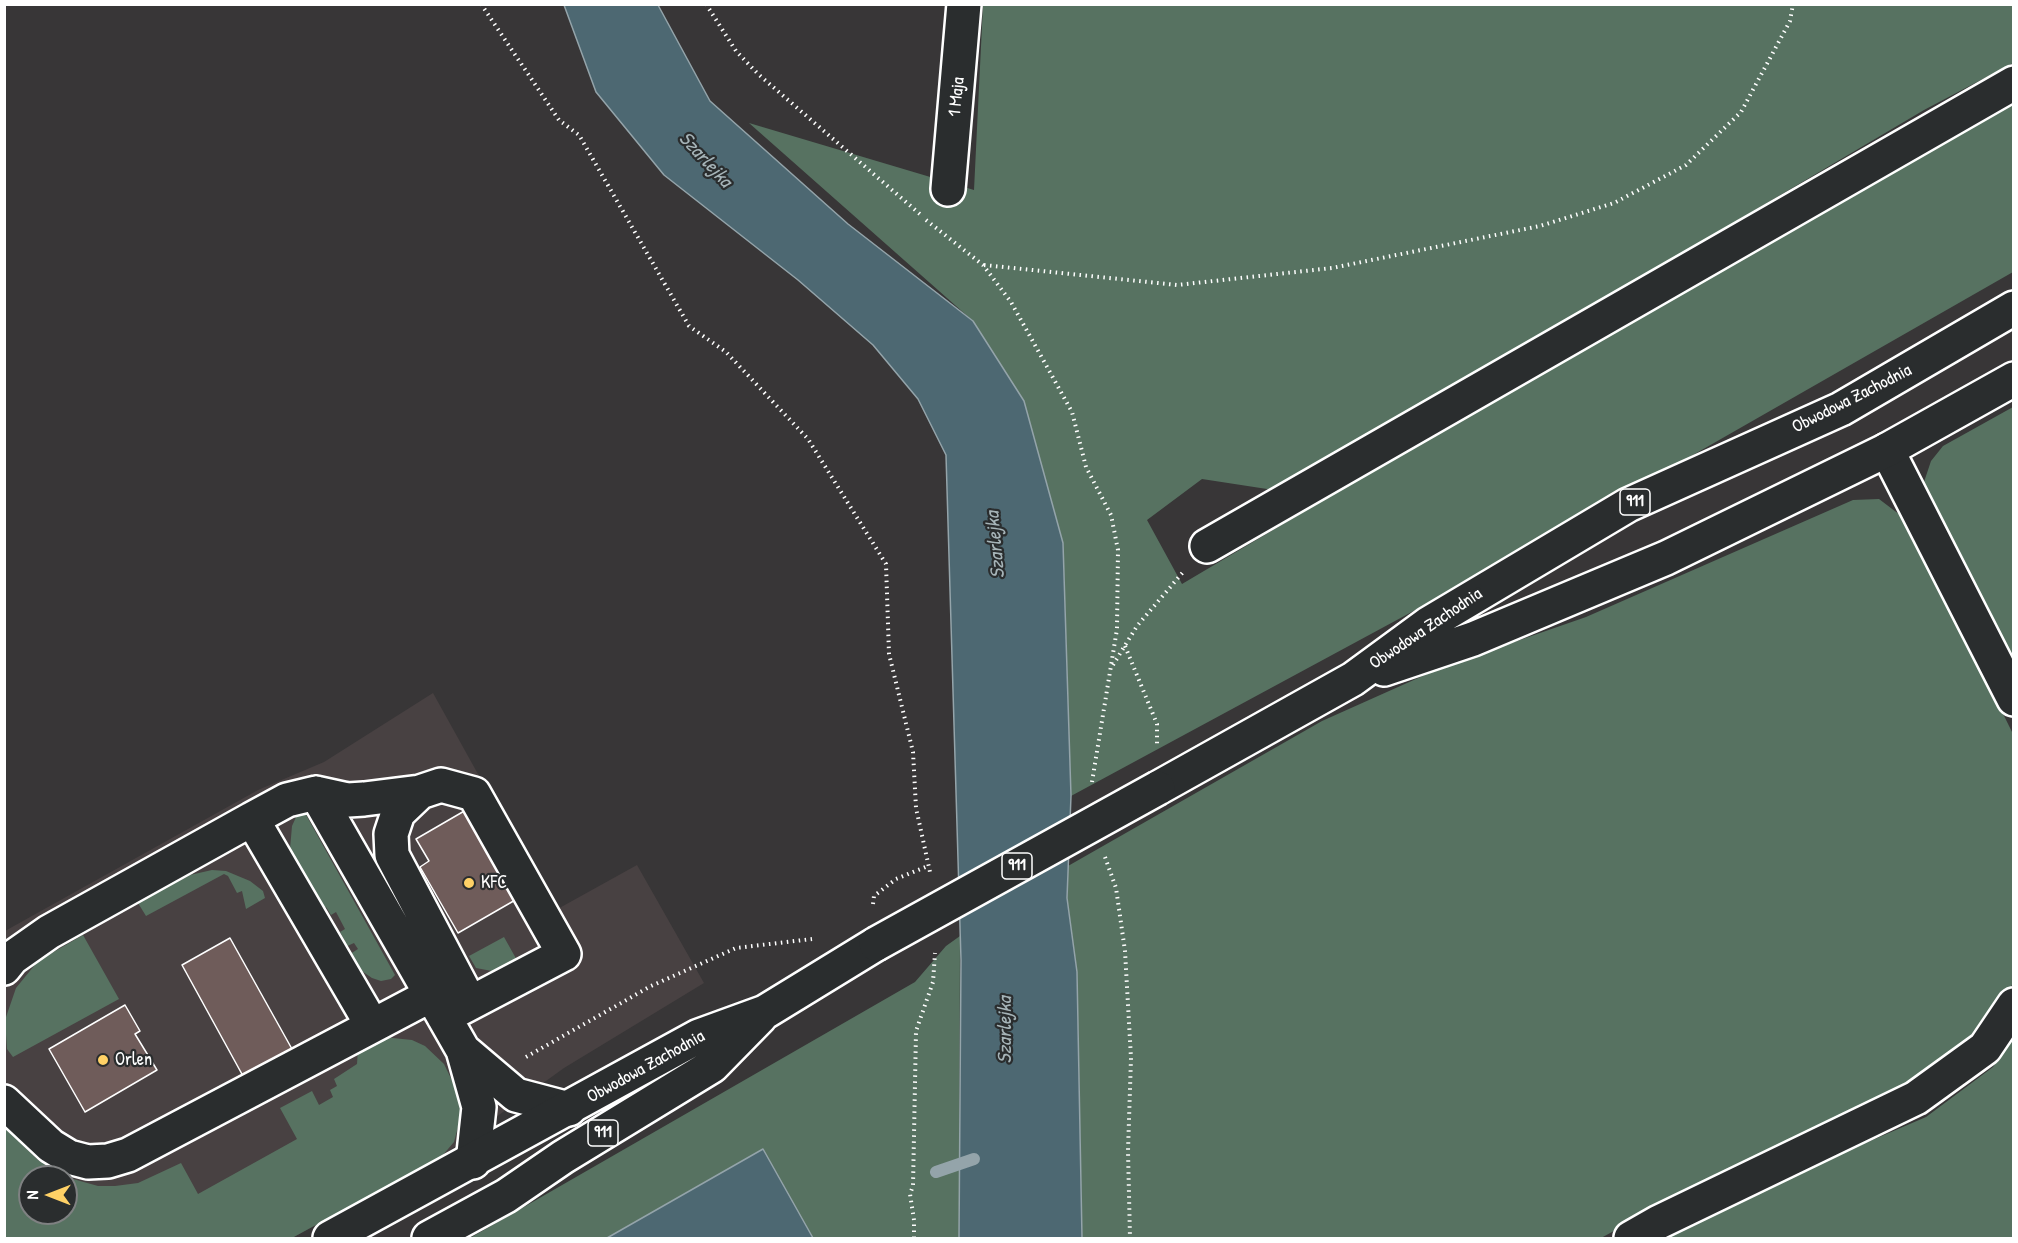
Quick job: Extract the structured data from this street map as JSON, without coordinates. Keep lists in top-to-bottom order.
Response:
{
  "streets": {
    "main road": ["1 Maja", "Obwodowa Zachodnia", "911"]
  },
  "crossings": [
    ["Obwodowa Zachodnia", "911"]
  ],
  "water": ["Szarlejka"],
  "places": ["KFC", "Orlen"],
  "north": "left"
}
